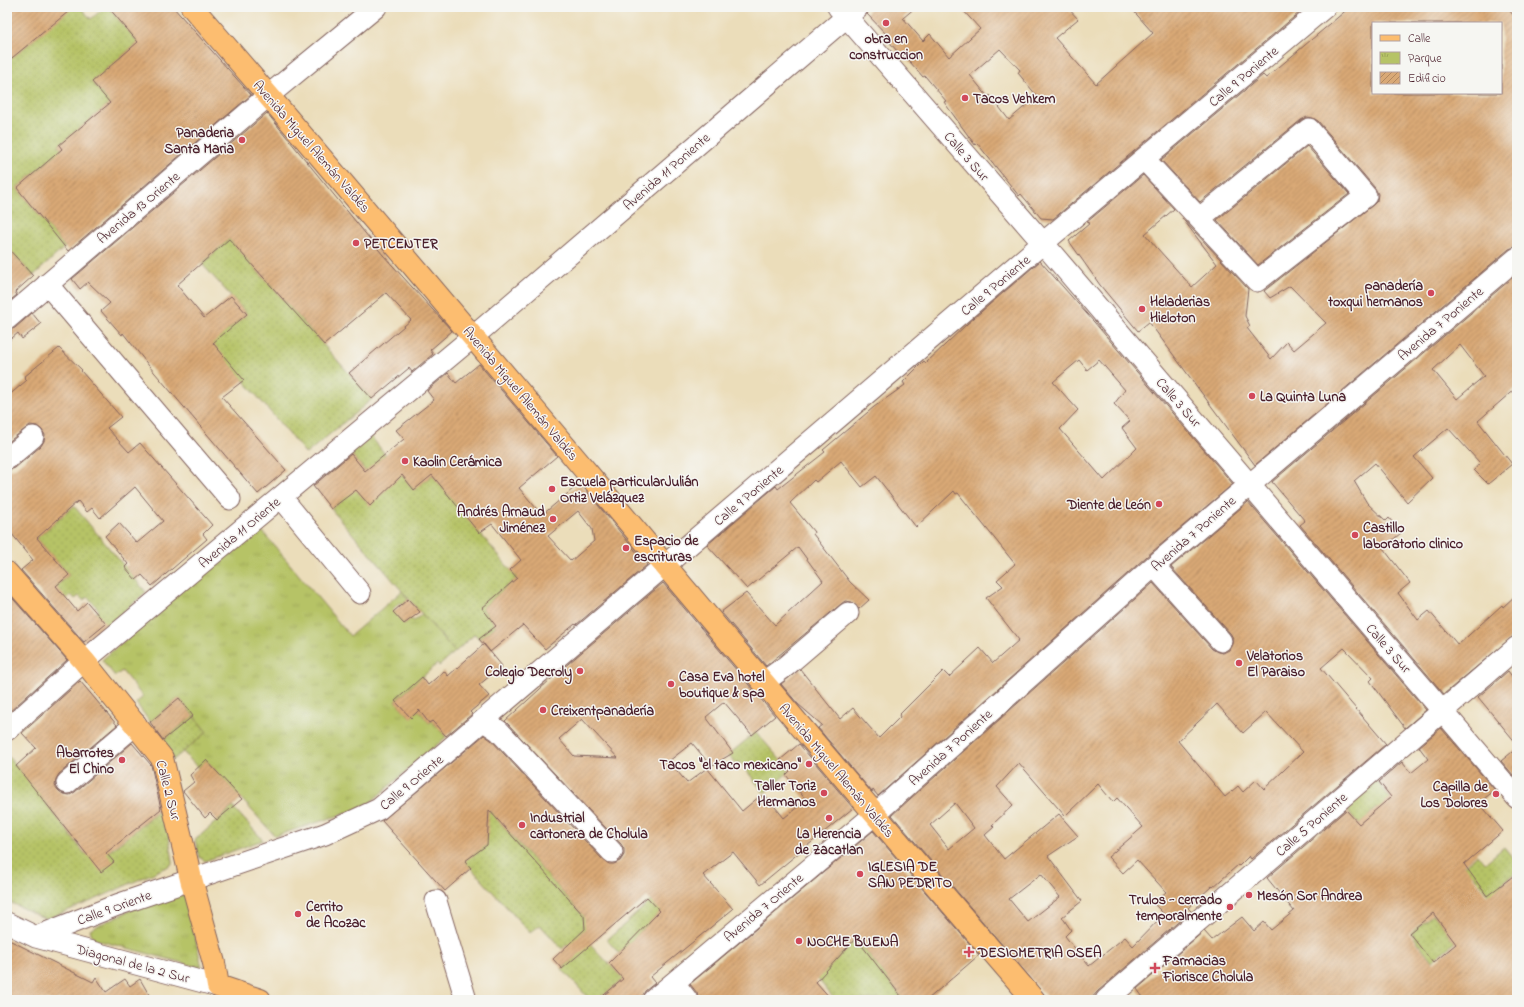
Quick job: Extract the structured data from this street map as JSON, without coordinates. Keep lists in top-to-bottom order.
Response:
{
  "streets": {
    "main road": ["Avenida Miguel Alemán Valdés", "Calle 2 Sur", "Diagonal de la 2 Sur"],
    "street": [
      "Calle 9 Poniente",
      "Calle 3 Sur",
      "Avenida 11 Poniente",
      "Avenida 13 Oriente",
      "Avenida 7 Poniente",
      "Avenida 11 Oriente",
      "Calle 9 Oriente",
      "Calle 5 Poniente",
      "Avenida 7 Oriente"
    ]
  },
  "crossings": [
    ["Calle 9 Poniente", "Avenida Miguel Alemán Valdés"],
    ["Calle 9 Poniente", "Calle 3 Sur"],
    ["Calle 9 Poniente", "Calle 9 Oriente"],
    ["Avenida Miguel Alemán Valdés", "Avenida 11 Poniente"],
    ["Avenida Miguel Alemán Valdés", "Avenida 13 Oriente"],
    ["Avenida Miguel Alemán Valdés", "Avenida 7 Poniente"],
    ["Avenida Miguel Alemán Valdés", "Avenida 11 Oriente"],
    ["Avenida Miguel Alemán Valdés", "Calle 9 Oriente"],
    ["Avenida Miguel Alemán Valdés", "Avenida 7 Oriente"],
    ["Calle 3 Sur", "Avenida 11 Poniente"],
    ["Calle 3 Sur", "Avenida 7 Poniente"],
    ["Calle 3 Sur", "Calle 5 Poniente"],
    ["Avenida 11 Poniente", "Avenida 11 Oriente"],
    ["Avenida 7 Poniente", "Avenida 7 Oriente"],
    ["Avenida 11 Oriente", "Calle 2 Sur"],
    ["Calle 9 Oriente", "Calle 2 Sur"],
    ["Calle 9 Oriente", "Diagonal de la 2 Sur"],
    ["Calle 2 Sur", "Diagonal de la 2 Sur"]
  ],
  "places": {
    "other": [
      "obra en construccion",
      "Tacos Vehkem",
      "Panaderia Santa Maria",
      "PETCENTER",
      "panadería toxqui hermanos",
      "Heladerias Hieloton",
      "La Quinta Luna",
      "Kaolin Cerámica",
      "Escuela particularJulián Ortiz Velázquez",
      "Diente de León",
      "Andrés Arnaud Jiménez",
      "Castillo laboratorio clinico",
      "Espacio de escrituras",
      "Velatorios El Paraiso",
      "Colegio Decroly",
      "Casa Eva hotel boutique & spa",
      "Creixentpanadería",
      "Abarrotes El Chino",
      "Tacos \"el taco mexicano\"",
      "Taller Toriz Hermanos",
      "Capilla de Los Dolores",
      "La Herencia de Zacatlan",
      "Industrial cartonera de Cholula",
      "IGLESIA DE SAN PEDRITO",
      "Mesón Sor Andrea",
      "Trulos - cerrado temporalmente",
      "Cerrito de Acozac",
      "NOCHE BUENA"
    ],
    "health": ["DESIOMETRIA OSEA", "Farmacias Fiorisce Cholula"]
  },
  "legend": ["Calle", "Parque", "Edificio"]
}
